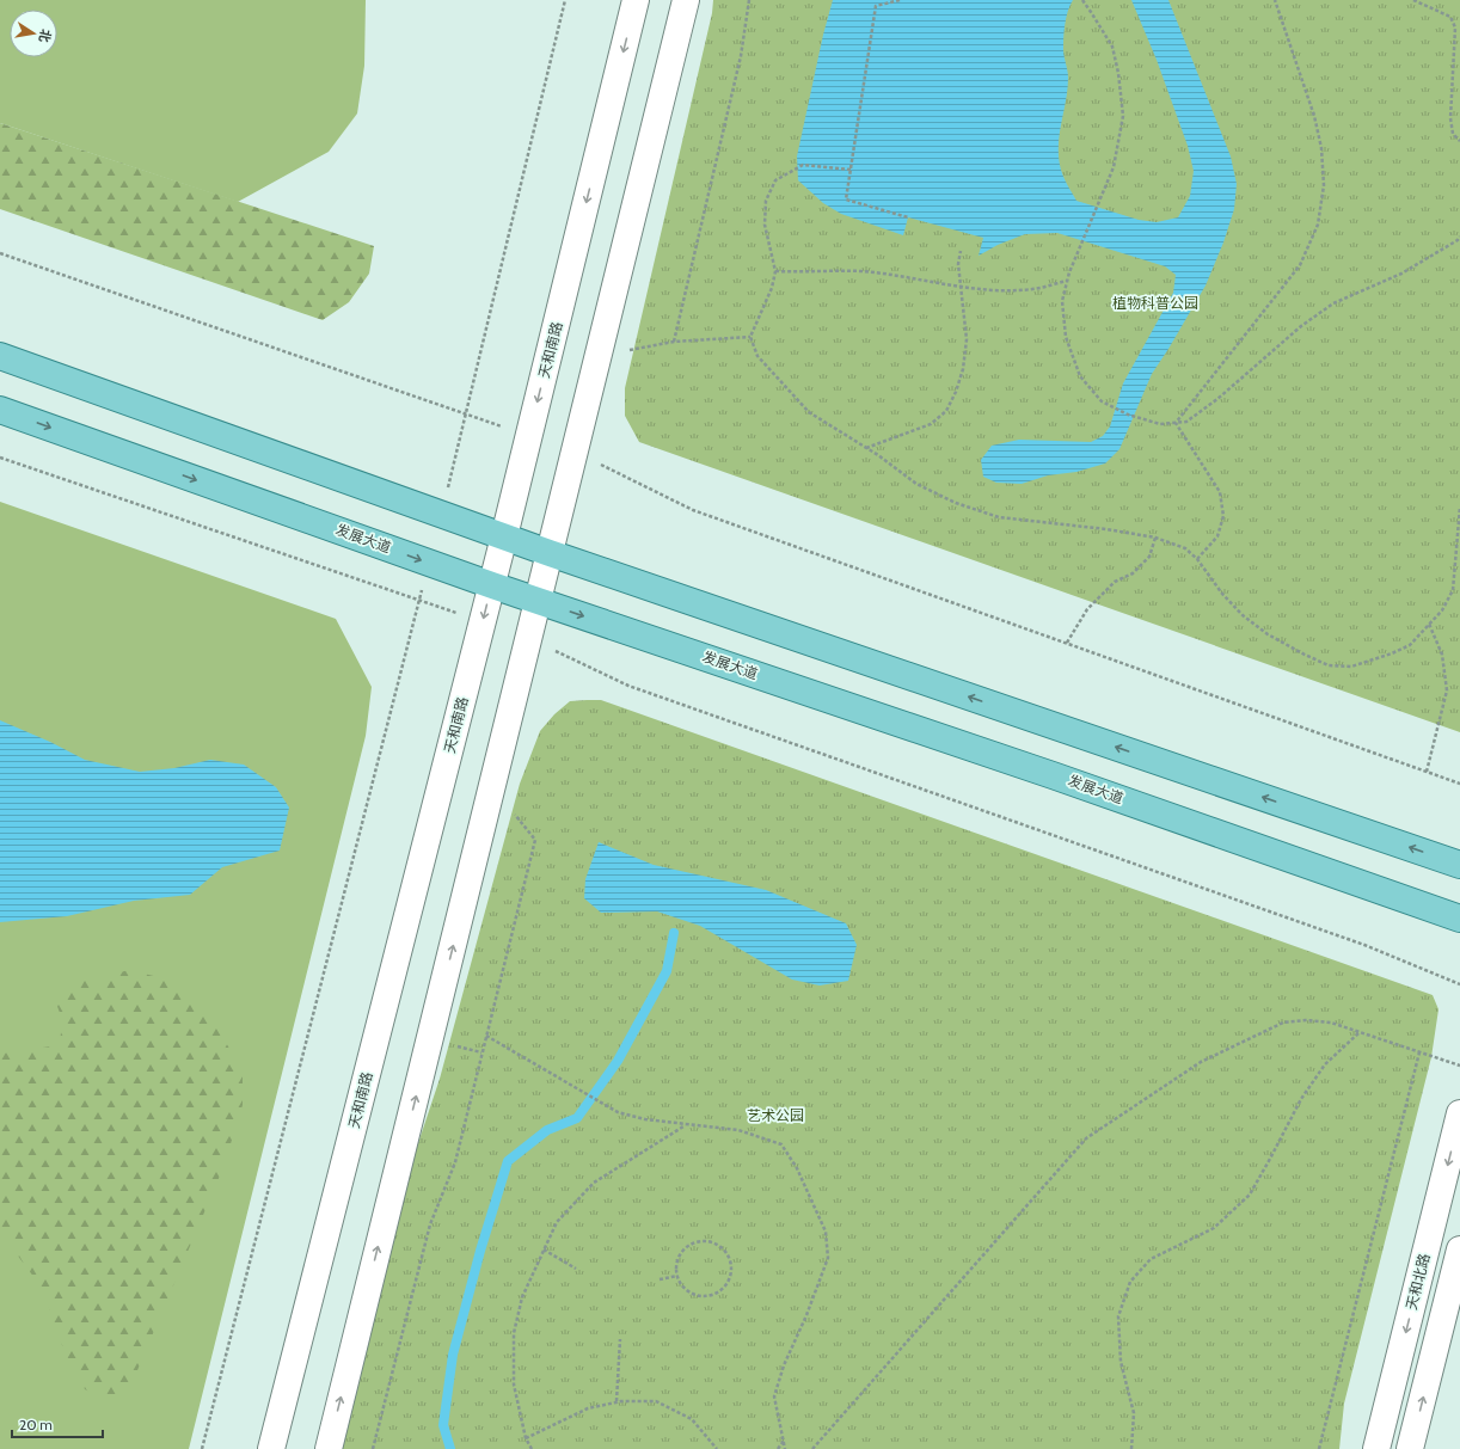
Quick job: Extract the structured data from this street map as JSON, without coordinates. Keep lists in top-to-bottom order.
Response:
{
  "streets": {
    "main road": ["发展大道"],
    "street": ["天和南路", "天和北路"]
  },
  "crossings": [
    ["天和南路", "发展大道"]
  ],
  "parks": ["植物科普公园", "艺术公园"],
  "scale_bar": "20 m",
  "north": "right"
}
